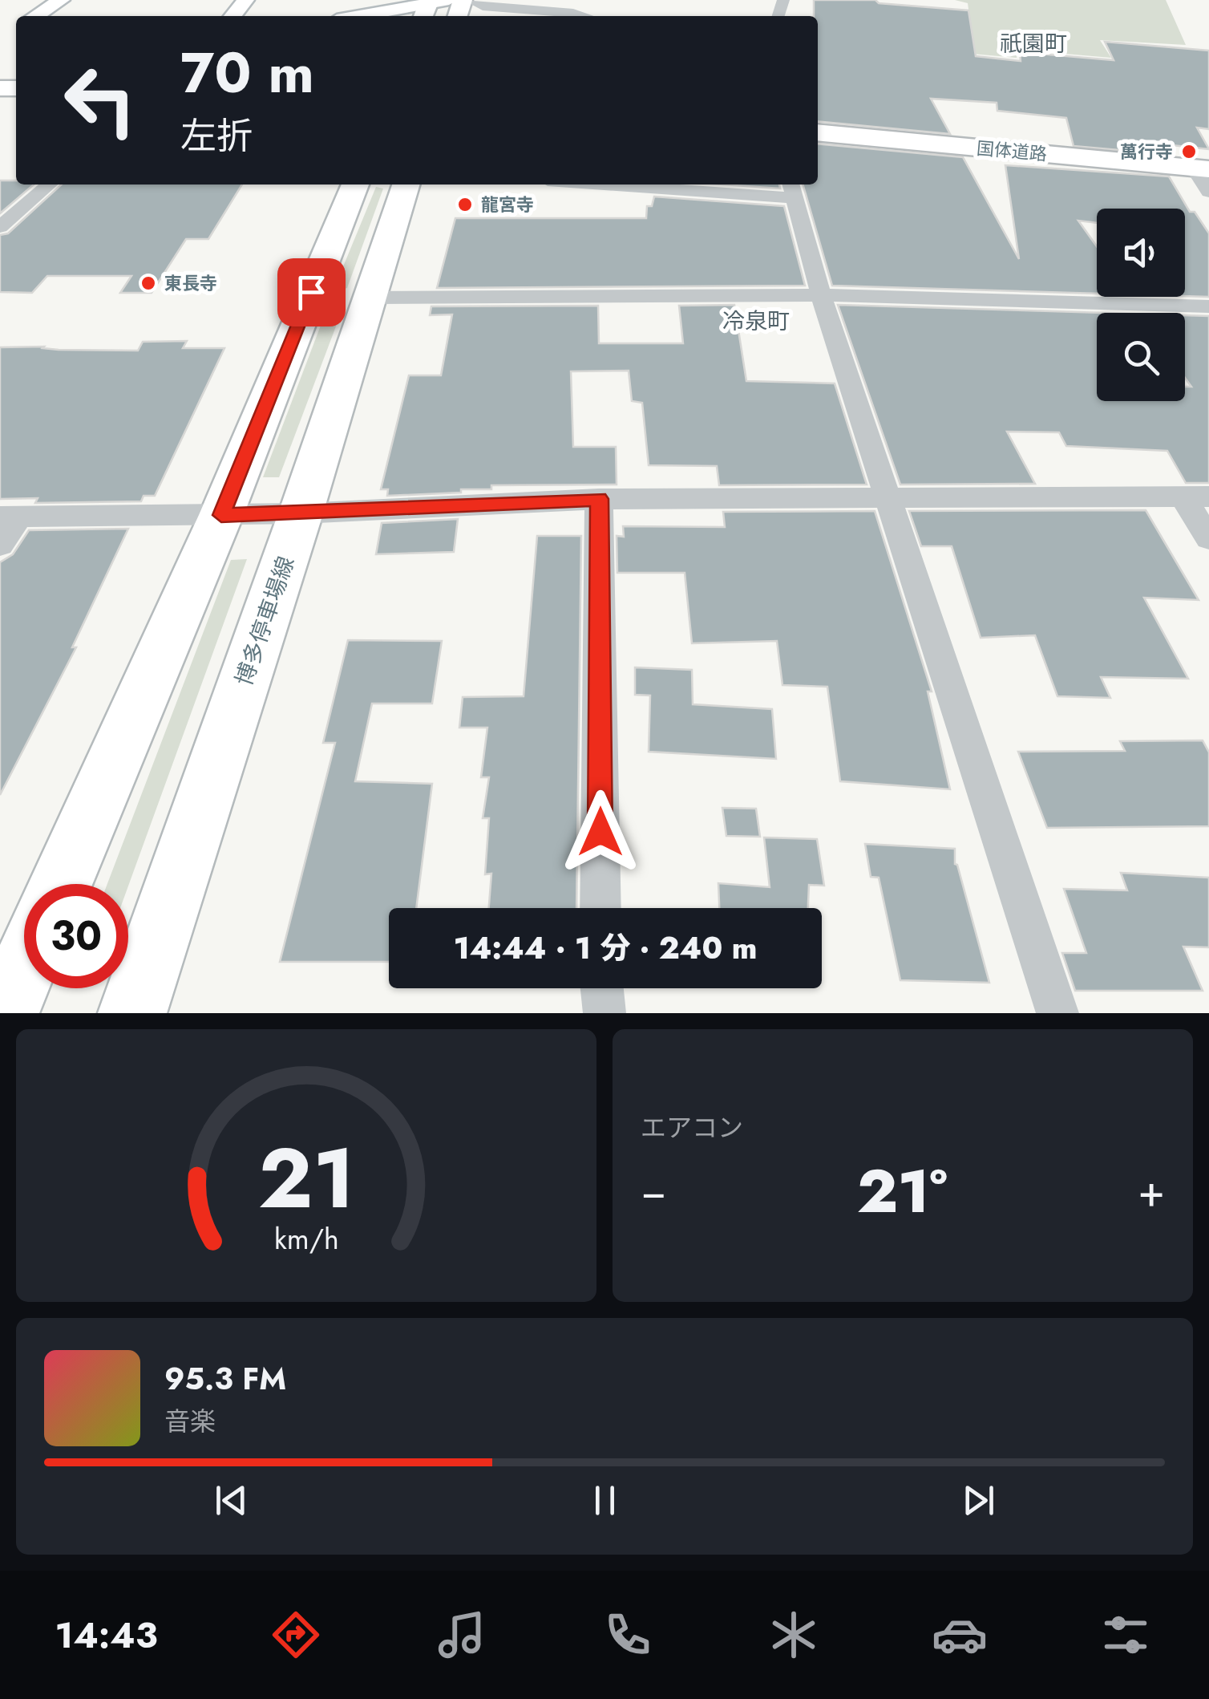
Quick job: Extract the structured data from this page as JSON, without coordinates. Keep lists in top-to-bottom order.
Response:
{
  "streets": {
    "main road": ["国体道路", "博多停車場線"]
  },
  "districts": ["祇園町", "冷泉町"],
  "places": ["萬行寺", "龍宮寺", "東長寺"],
  "page": {
    "turn": ["70 m", "左折"],
    "limit": "30",
    "trip": "14:44 · 1 分 · 240 m",
    "tile": "エアコン",
    "heat": ["−", "21°", "+"],
    "song": ["95.3 FM", "音楽"],
    "tabs": "14:43",
    "gauge": ["21", "km/h"]
  }
}
